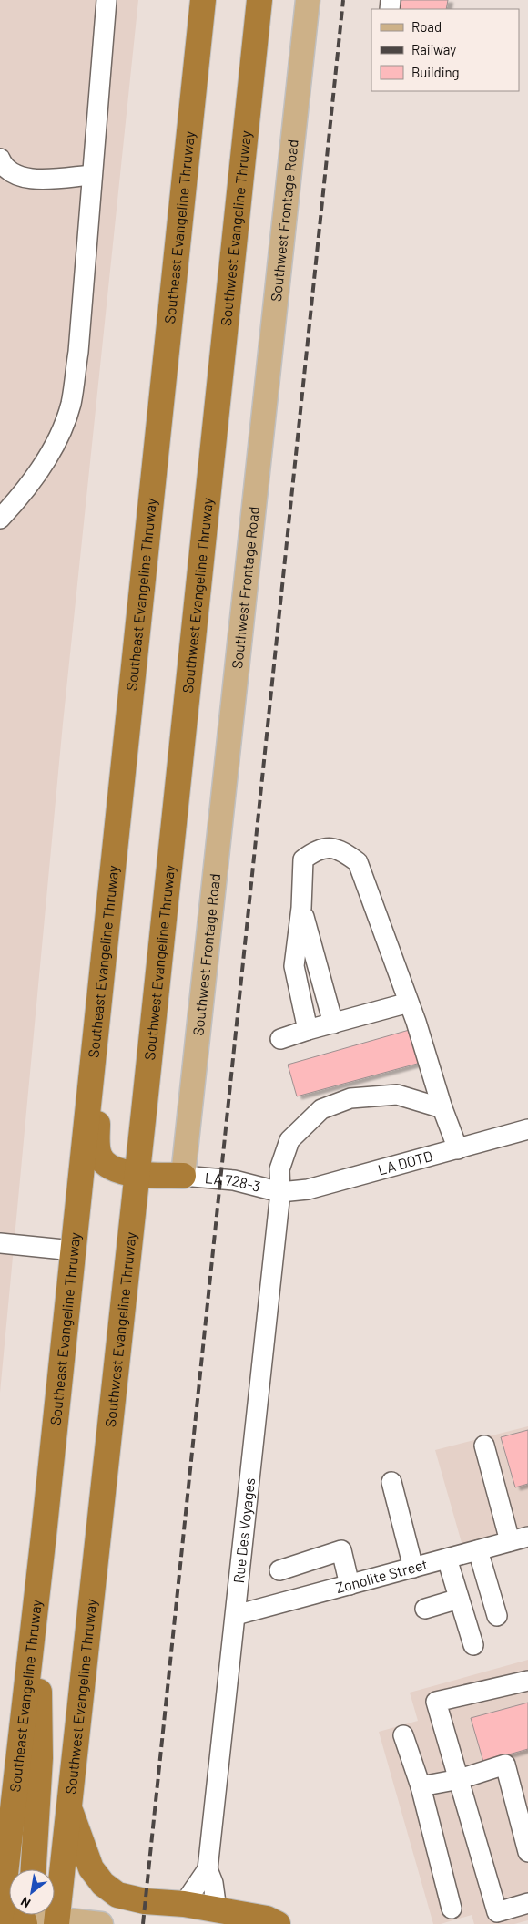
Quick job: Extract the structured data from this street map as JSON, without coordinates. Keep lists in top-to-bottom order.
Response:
{
  "streets": {
    "highway": ["Southeast Evangeline Thruway", "Southwest Evangeline Thruway"],
    "main road": ["Southwest Frontage Road"],
    "street": [
      "LA DOTD",
      "LA 728-3",
      "Rue Des Voyages",
      "Zonolite Street"
    ]
  },
  "crossings": [
    ["Southwest Frontage Road", "LA 728-3"],
    ["Southeast Evangeline Thruway", "Southwest Evangeline Thruway"],
    ["LA DOTD", "LA 728-3"],
    ["LA DOTD", "Rue Des Voyages"],
    ["LA 728-3", "Rue Des Voyages"],
    ["Rue Des Voyages", "Zonolite Street"]
  ],
  "legend": ["Road", "Railway", "Building"],
  "north": "bottom left"
}
